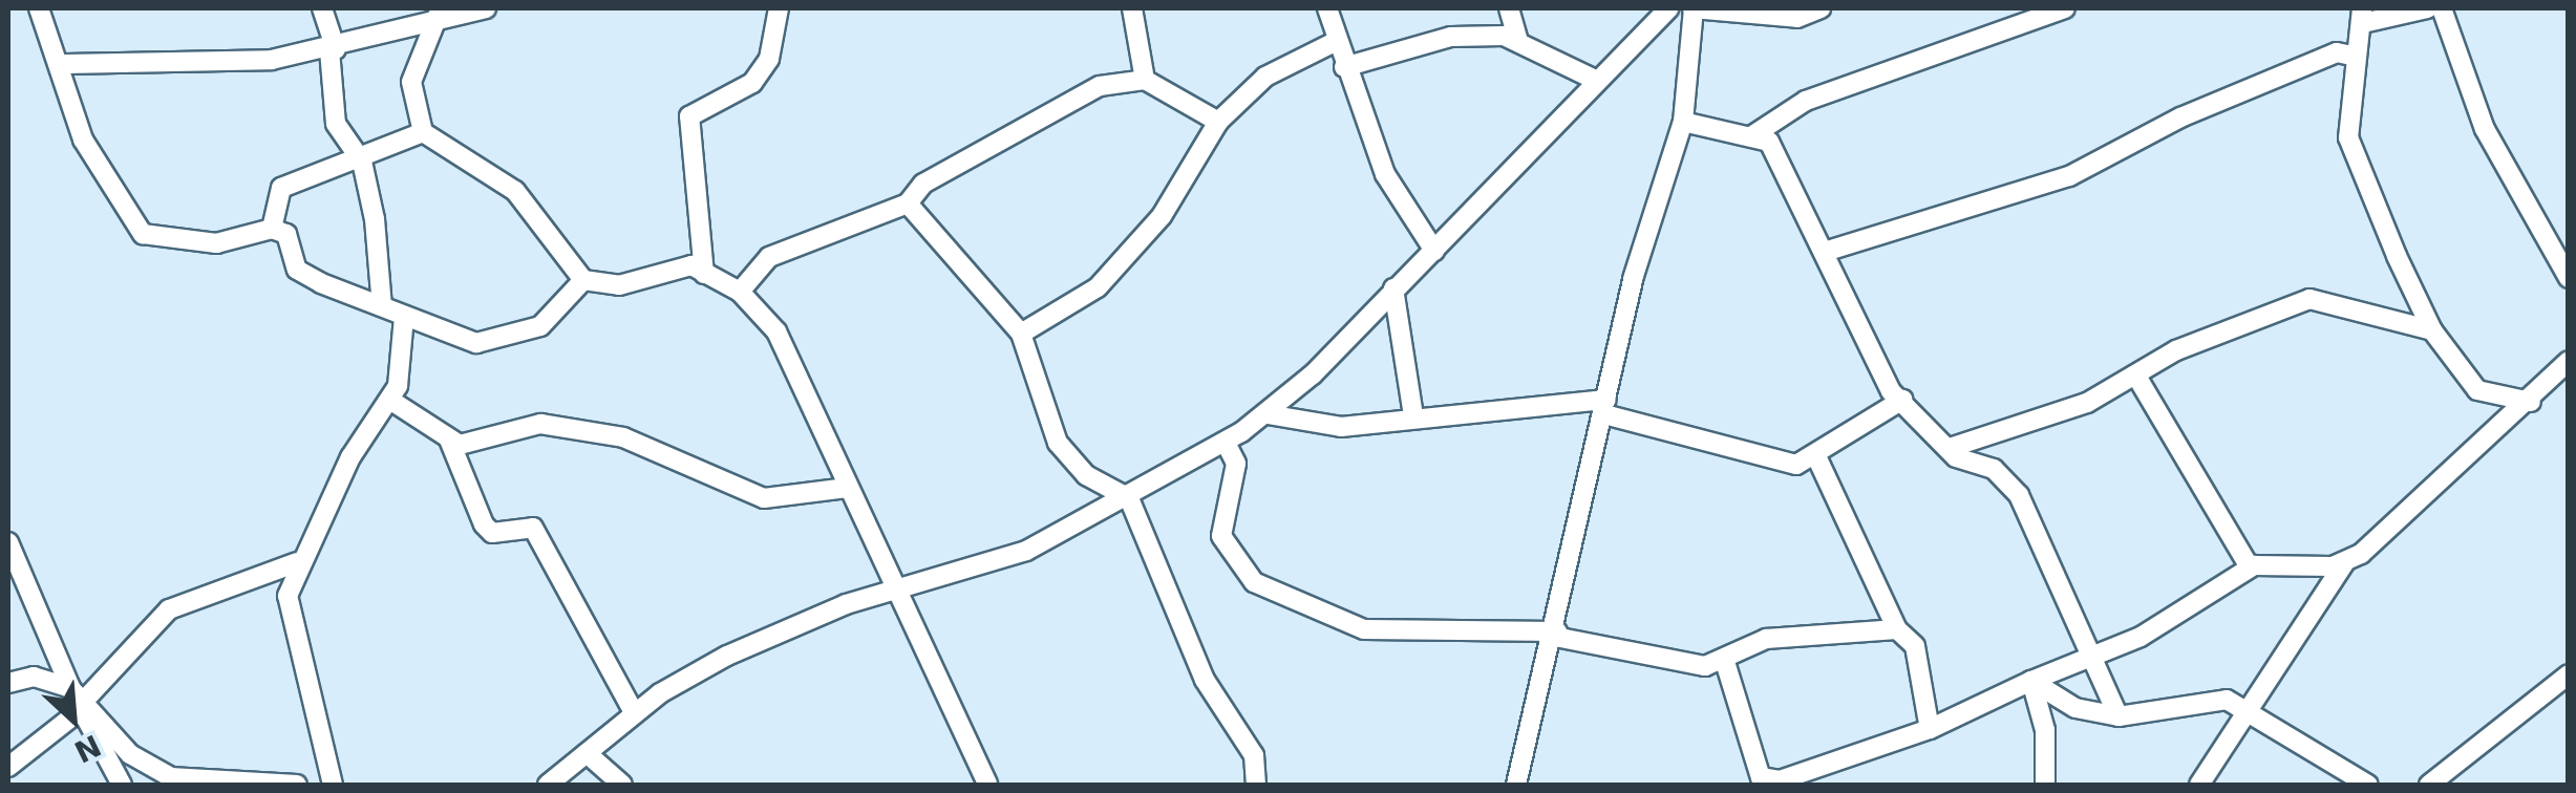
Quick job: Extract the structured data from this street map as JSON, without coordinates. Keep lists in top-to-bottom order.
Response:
{
  "north": "bottom right"
}
